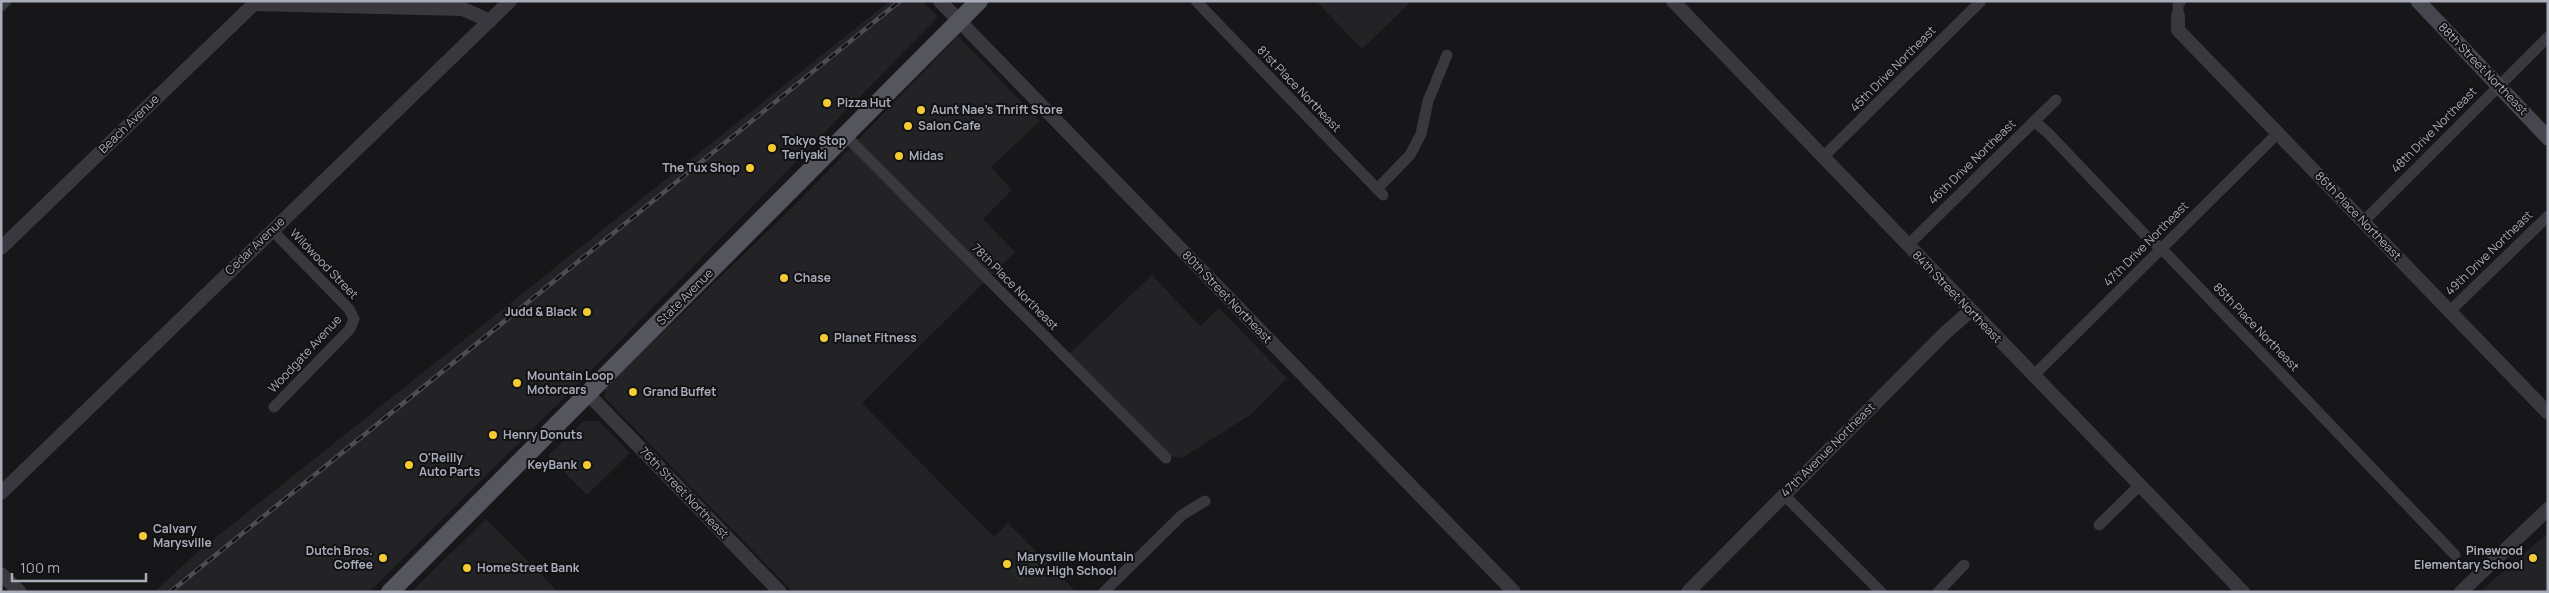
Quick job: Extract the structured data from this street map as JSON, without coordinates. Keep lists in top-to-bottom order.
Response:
{
  "streets": {
    "main road": ["88th Street Northeast", "State Avenue"],
    "street": [
      "45th Drive Northeast",
      "81st Place Northeast",
      "Beach Avenue",
      "48th Drive Northeast",
      "46th Drive Northeast",
      "86th Place Northeast",
      "47th Drive Northeast",
      "Cedar Avenue",
      "49th Drive Northeast",
      "Wildwood Street",
      "78th Place Northeast",
      "80th Street Northeast",
      "84th Street Northeast",
      "85th Place Northeast",
      "Woodgate Avenue",
      "47th Avenue Northeast",
      "76th Street Northeast"
    ]
  },
  "crossings": [
    ["45th Drive Northeast", "84th Street Northeast"],
    ["88th Street Northeast", "48th Drive Northeast"],
    ["48th Drive Northeast", "86th Place Northeast"],
    ["46th Drive Northeast", "84th Street Northeast"],
    ["46th Drive Northeast", "85th Place Northeast"],
    ["86th Place Northeast", "47th Drive Northeast"],
    ["86th Place Northeast", "49th Drive Northeast"],
    ["47th Drive Northeast", "84th Street Northeast"],
    ["47th Drive Northeast", "85th Place Northeast"],
    ["Cedar Avenue", "Wildwood Street"],
    ["Wildwood Street", "Woodgate Avenue"],
    ["78th Place Northeast", "State Avenue"],
    ["State Avenue", "80th Street Northeast"],
    ["State Avenue", "76th Street Northeast"],
    ["84th Street Northeast", "47th Avenue Northeast"]
  ],
  "places": [
    "Pizza Hut",
    "Aunt Nae's Thrift Store",
    "Salon Cafe",
    "Tokyo Stop Teriyaki",
    "Midas",
    "The Tux Shop",
    "Chase",
    "Judd & Black",
    "Planet Fitness",
    "Mountain Loop Motorcars",
    "Grand Buffet",
    "Henry Donuts",
    "O'Reilly Auto Parts",
    "KeyBank",
    "Calvary Marysville",
    "Dutch Bros. Coffee",
    "Pinewood Elementary School",
    "Marysville Mountain View High School",
    "HomeStreet Bank"
  ],
  "scale_bar": "100 m"
}
